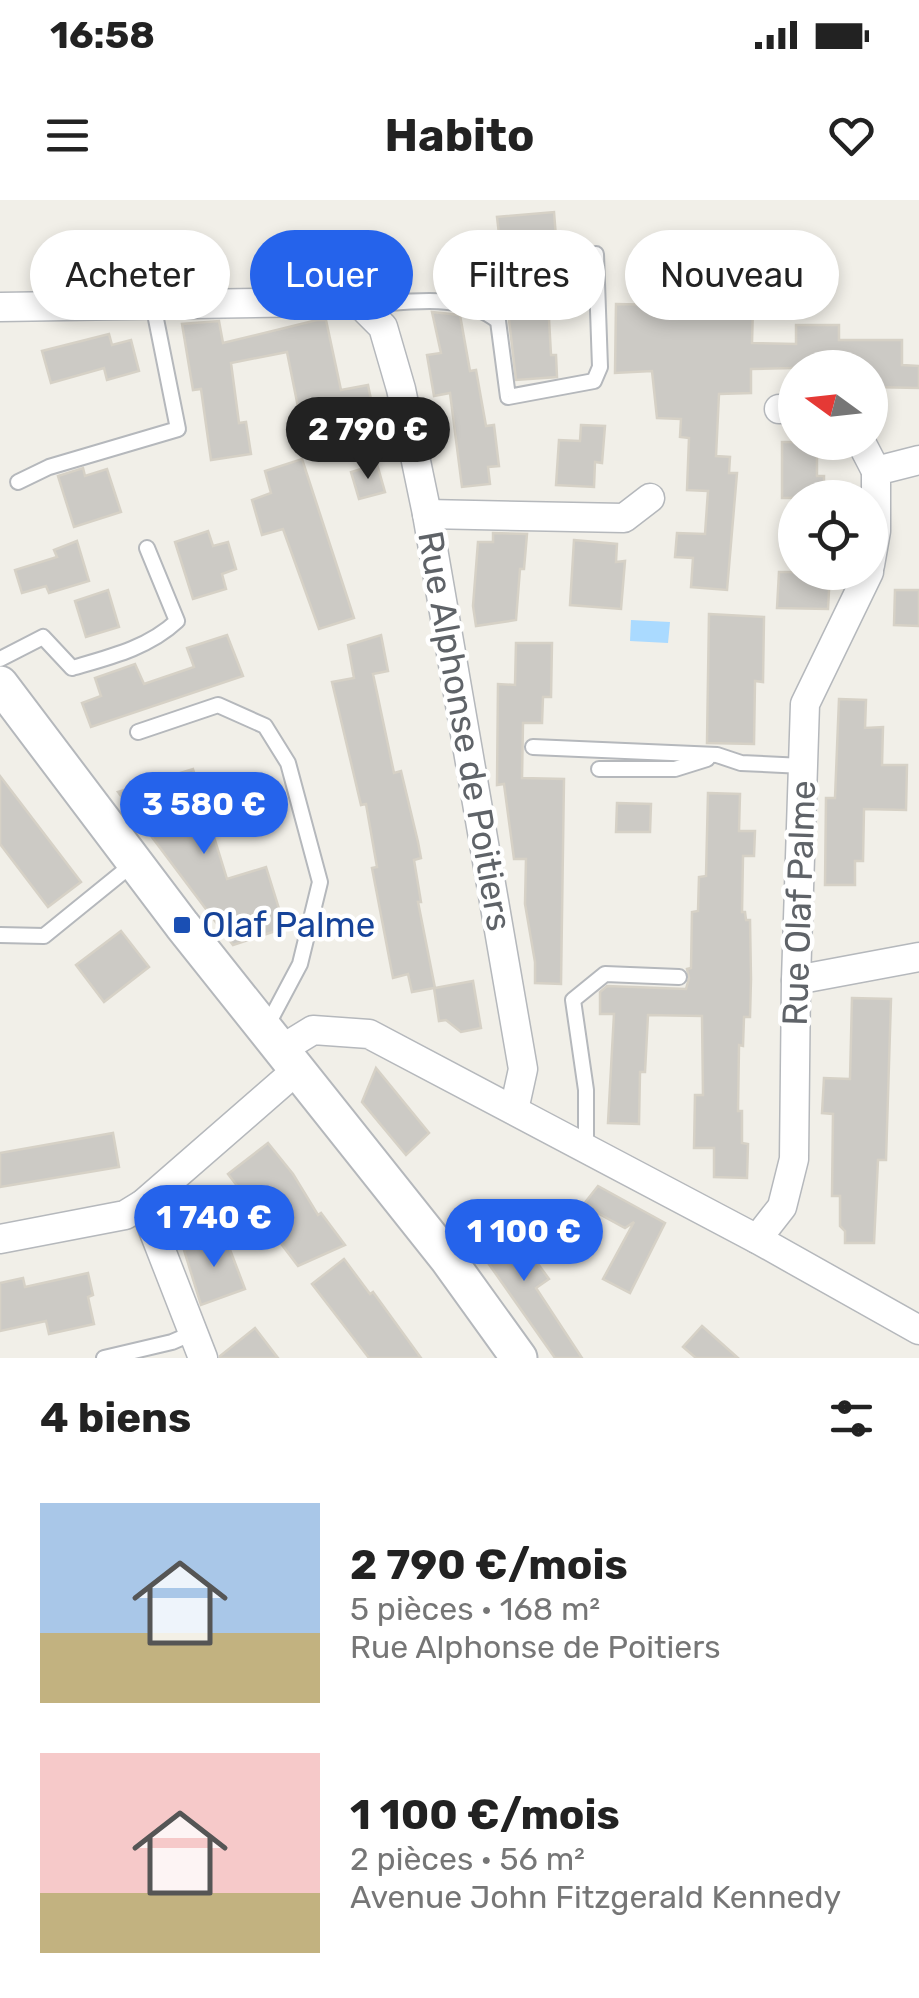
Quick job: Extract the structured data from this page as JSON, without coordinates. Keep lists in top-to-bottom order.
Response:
{
  "streets": {
    "street": ["Rue Alphonse de Poitiers", "Rue Olaf Palme"]
  },
  "places": {
    "transit": ["Olaf Palme"]
  },
  "north": "left",
  "page": {
    "status": "16:58",
    "header": "Habito",
    "chip": [
      "Acheter",
      "Louer",
      "Filtres",
      "Nouveau"
    ],
    "price": [
      "2 790 €",
      "3 580 €",
      "1 740 €",
      "1 100 €"
    ],
    "heading": "4 biens",
    "list": [
      {
        "name": "2 790 €/mois",
        "note": "5 pièces · 168 m² · Rue Alphonse de Poitiers"
      },
      {
        "name": "1 100 €/mois",
        "note": "2 pièces · 56 m² · Avenue John Fitzgerald Kennedy"
      }
    ]
  }
}
